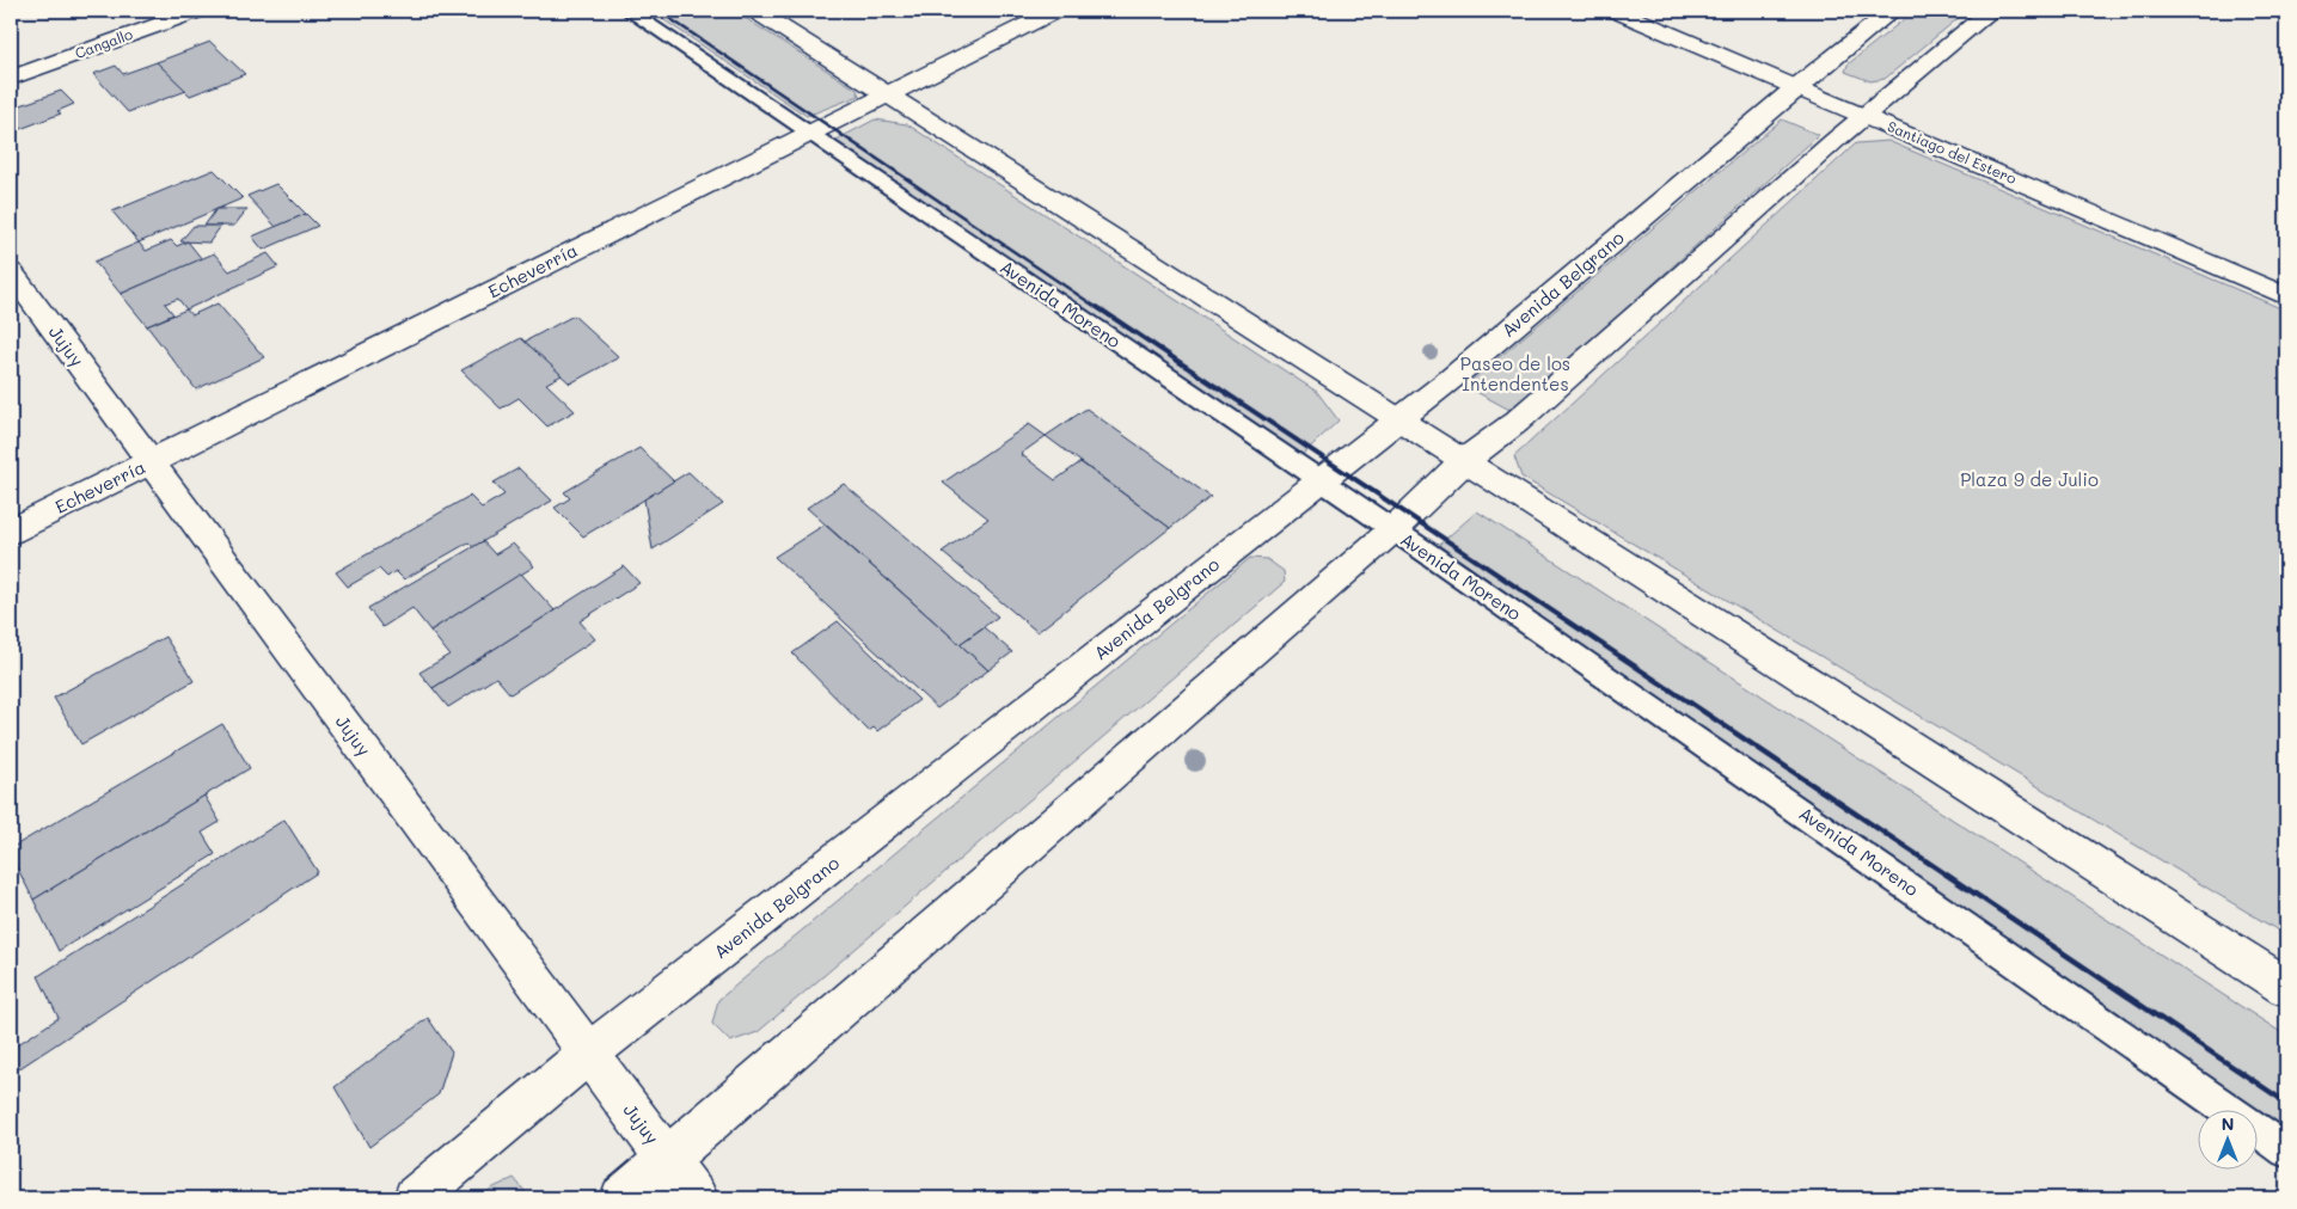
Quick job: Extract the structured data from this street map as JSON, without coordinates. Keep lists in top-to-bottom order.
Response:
{
  "streets": {
    "street": [
      "Cangallo",
      "Santiago del Estero",
      "Echeverría",
      "Avenida Belgrano",
      "Jujuy"
    ],
    "lane": ["Avenida Moreno"]
  },
  "crossings": [
    ["Santiago del Estero", "Avenida Belgrano"],
    ["Echeverría", "Avenida Moreno"],
    ["Echeverría", "Jujuy"],
    ["Avenida Belgrano", "Avenida Moreno"],
    ["Avenida Belgrano", "Jujuy"]
  ],
  "parks": ["Paseo de los Intendentes", "Plaza 9 de Julio"],
  "north": "top"
}
